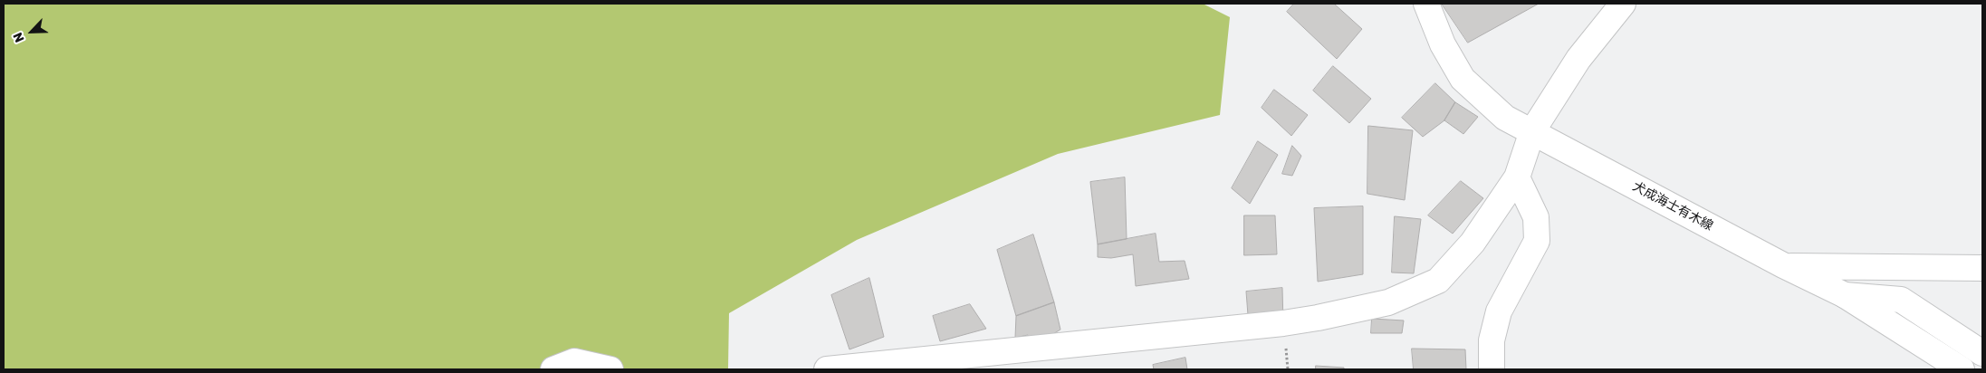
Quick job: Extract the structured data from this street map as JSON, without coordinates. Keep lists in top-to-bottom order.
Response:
{
  "streets": {
    "street": ["犬成海士有木線"]
  },
  "north": "bottom left"
}
